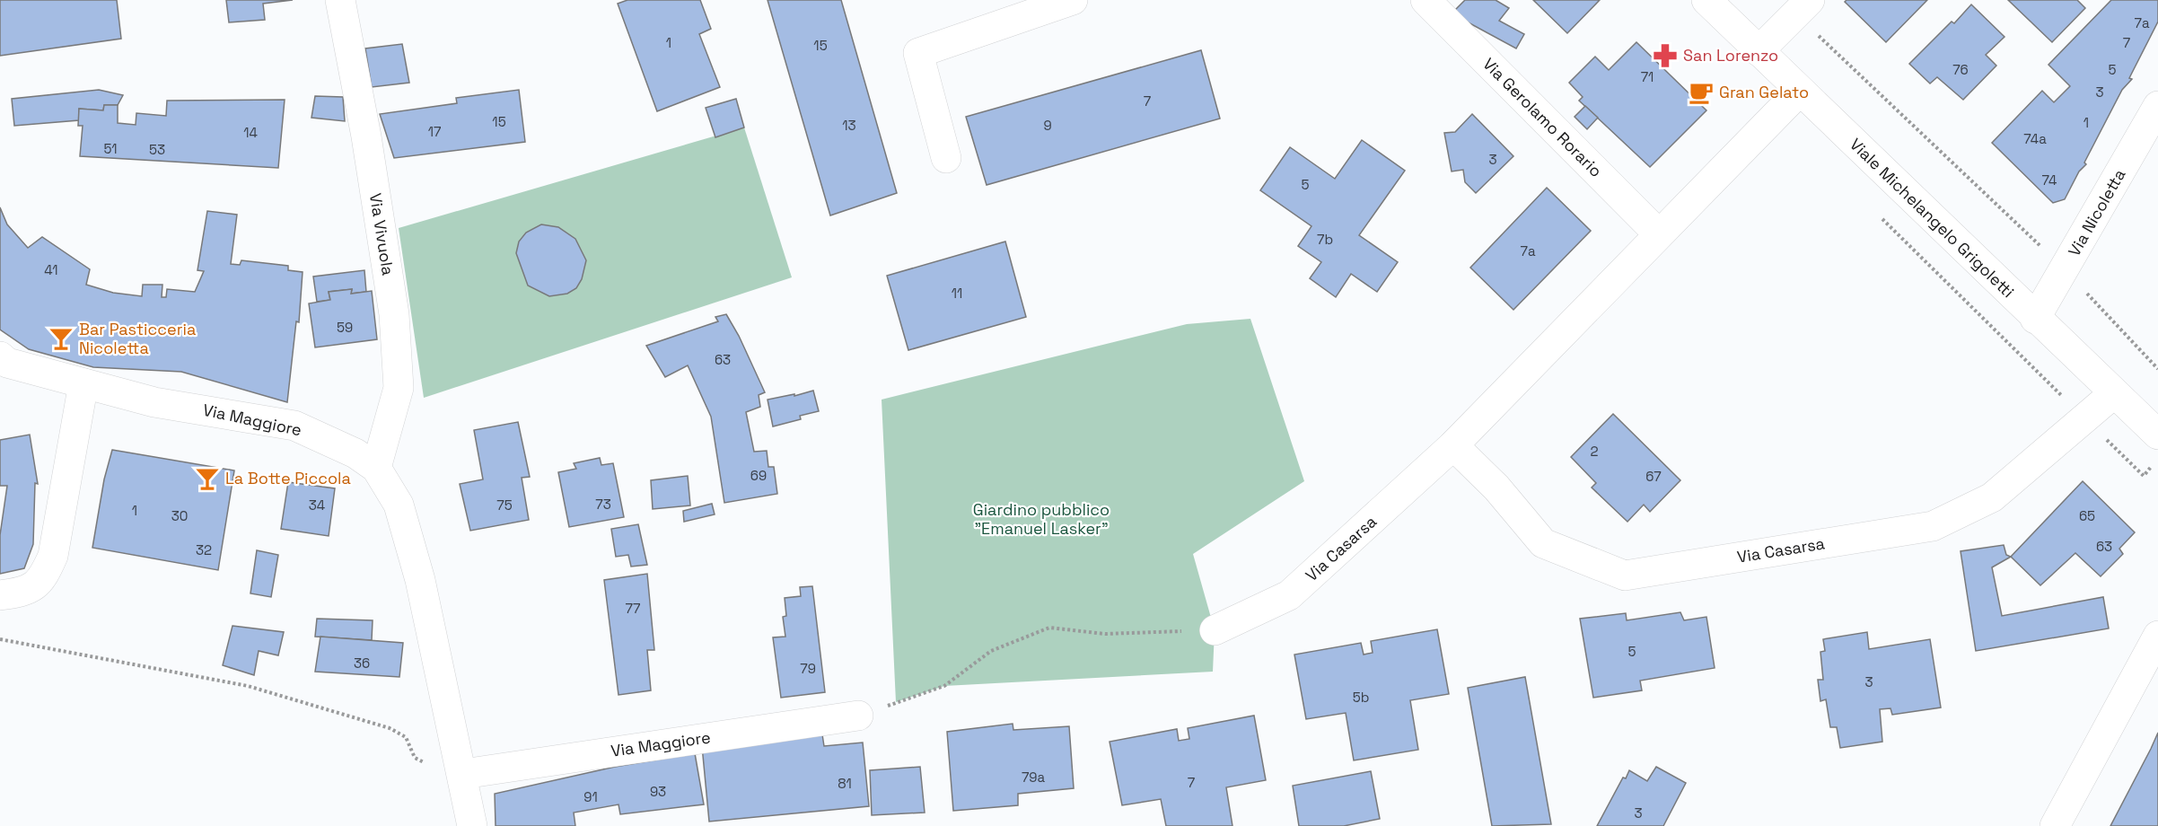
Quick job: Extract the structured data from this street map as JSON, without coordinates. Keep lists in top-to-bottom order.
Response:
{
  "streets": {
    "street": [
      "Via Gerolamo Rorario",
      "Via Nicoletta",
      "Viale Michelangelo Grigoletti",
      "Via Vivuola",
      "Via Maggiore",
      "Via Casarsa"
    ]
  },
  "crossings": [
    ["Via Gerolamo Rorario", "Via Casarsa"],
    ["Via Nicoletta", "Viale Michelangelo Grigoletti"],
    ["Viale Michelangelo Grigoletti", "Via Casarsa"],
    ["Via Vivuola", "Via Maggiore"]
  ],
  "parks": ["Giardino pubblico \"Emanuel Lasker\""],
  "places": {
    "pharmacy": ["San Lorenzo"],
    "cafe": ["Gran Gelato"],
    "bar": ["Bar Pasticceria Nicoletta", "La Botte Piccola"]
  },
  "house_numbers": [
    "7a",
    "1",
    "7",
    "15",
    "76",
    "5",
    "71",
    "3",
    "7",
    "15",
    "1",
    "13",
    "9",
    "17",
    "14",
    "74a",
    "51",
    "53",
    "3",
    "74",
    "5",
    "7b",
    "7a",
    "41",
    "11",
    "59",
    "63",
    "2",
    "69",
    "67",
    "73",
    "34",
    "75",
    "1",
    "30",
    "65",
    "63",
    "32",
    "77",
    "5",
    "36",
    "79",
    "3",
    "5b",
    "79a",
    "7",
    "81",
    "93",
    "91",
    "3"
  ]
}
